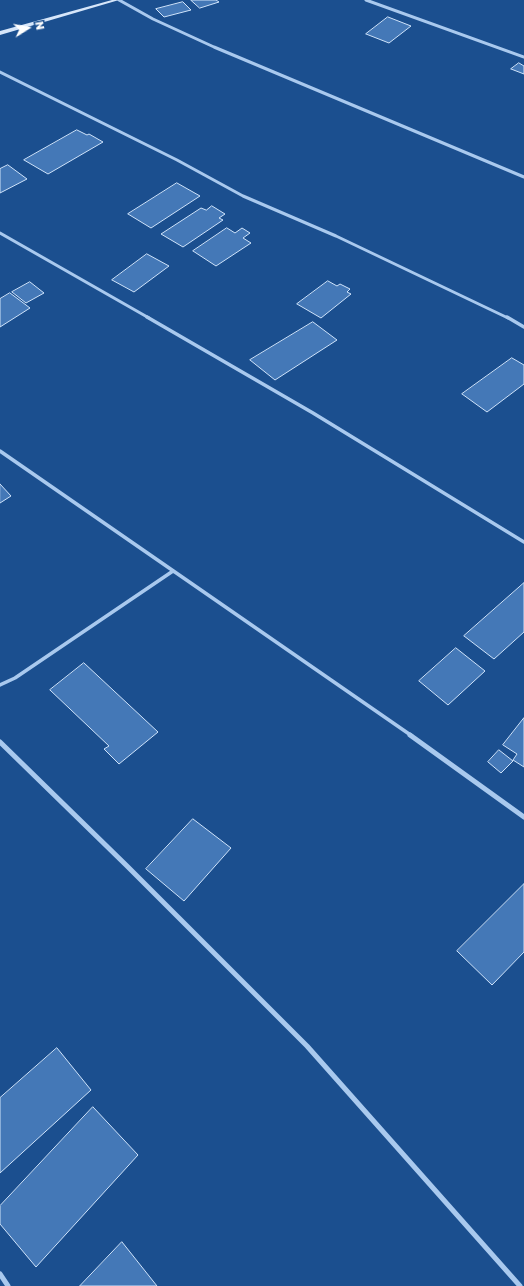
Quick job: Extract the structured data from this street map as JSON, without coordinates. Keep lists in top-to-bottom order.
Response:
{
  "north": "right"
}
